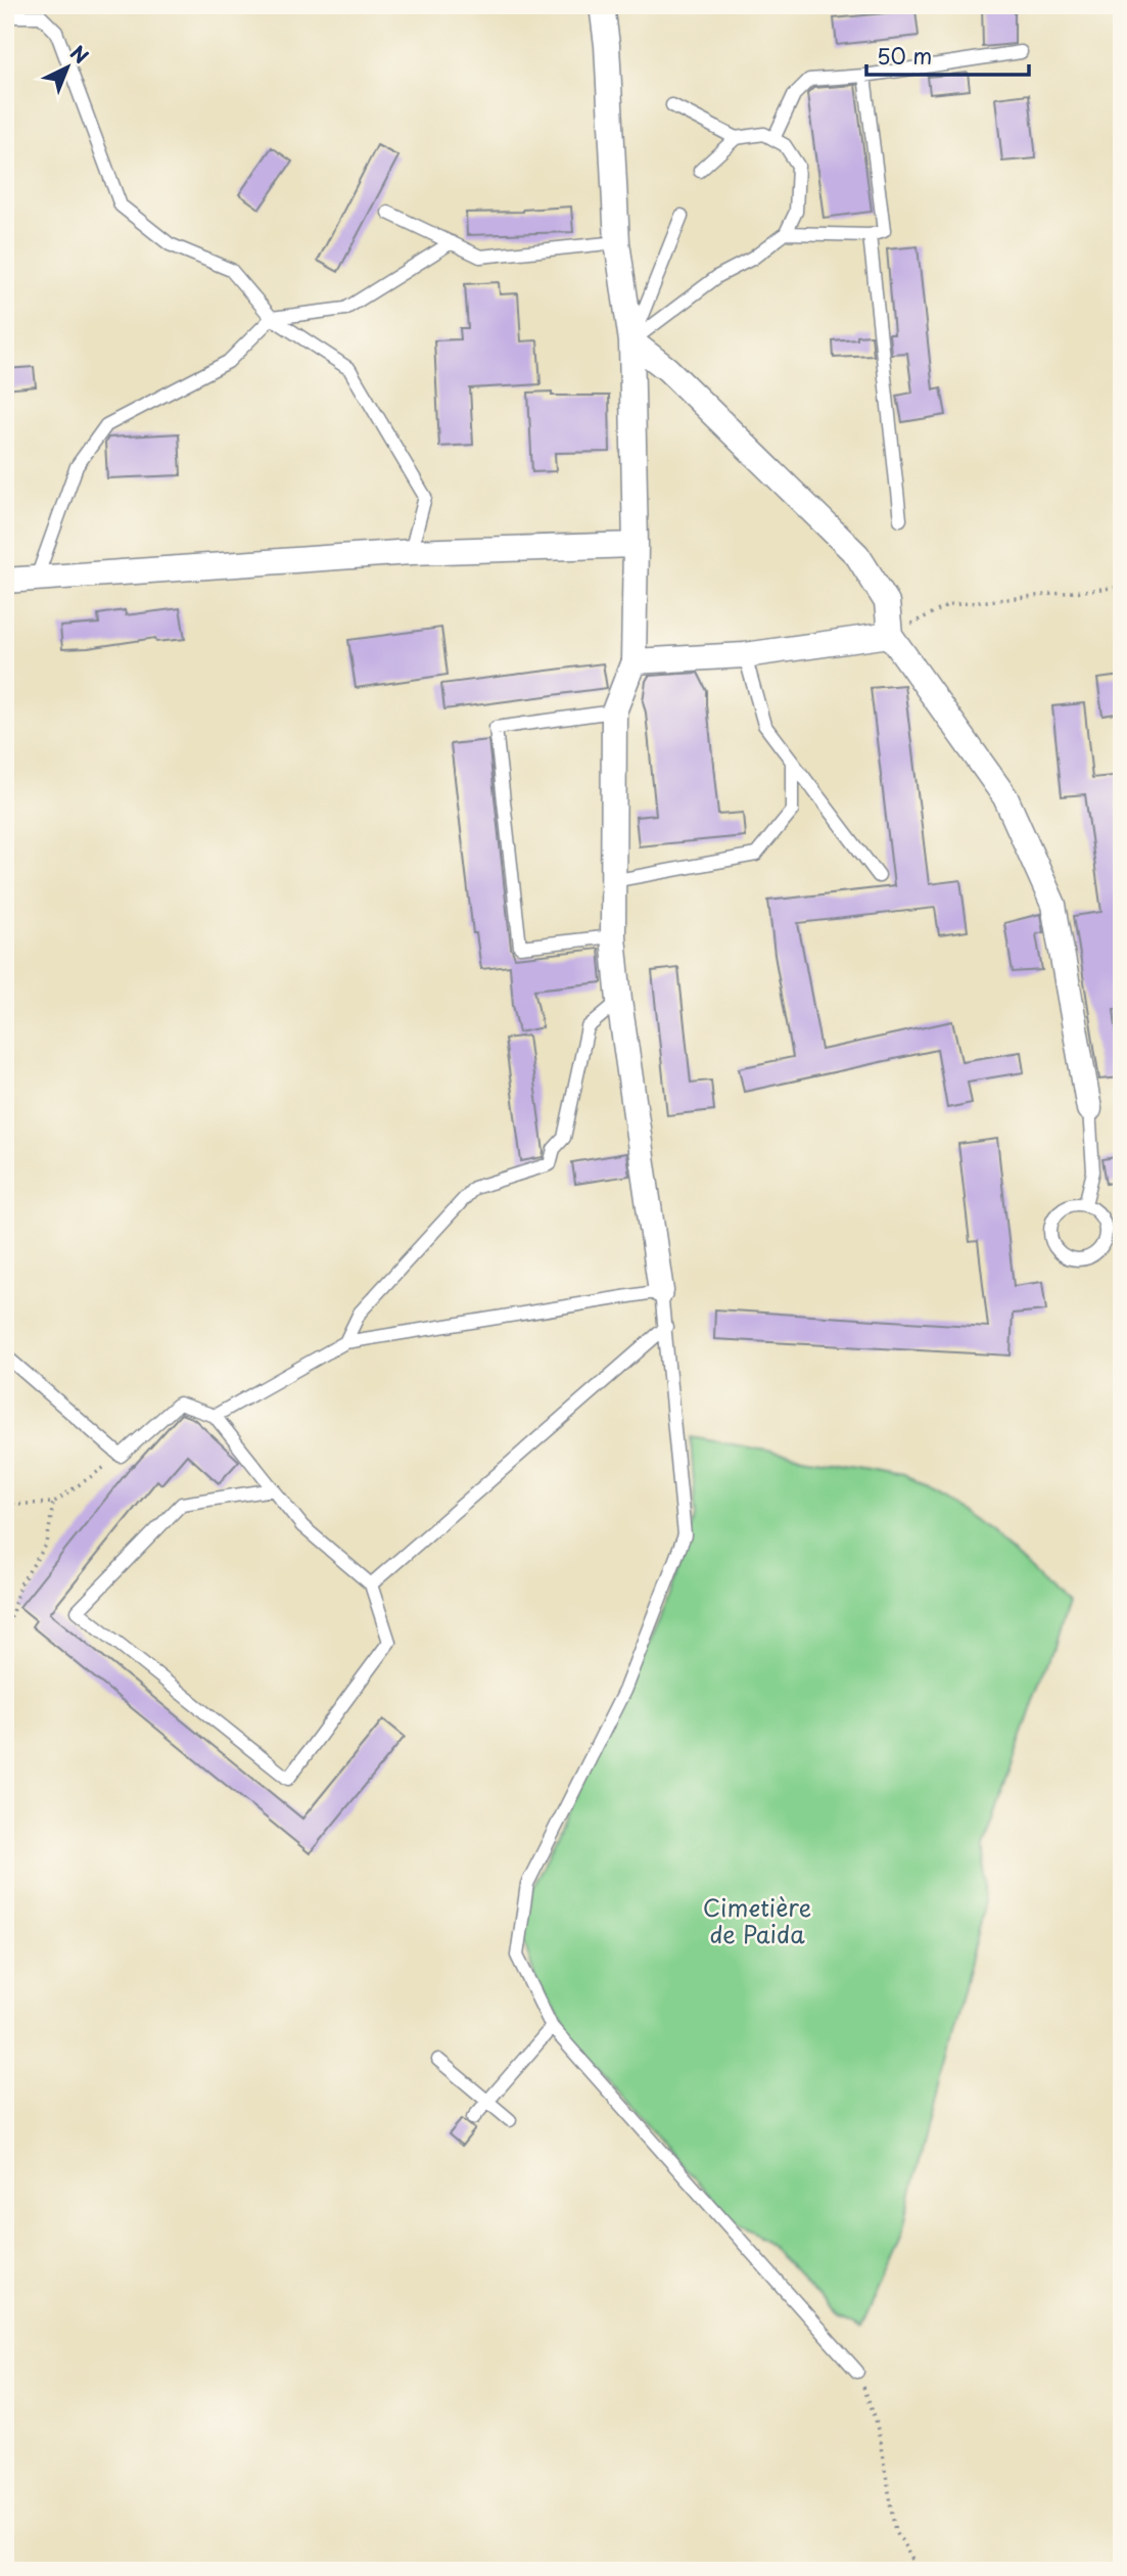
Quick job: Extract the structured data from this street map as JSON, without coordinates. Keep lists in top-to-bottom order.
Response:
{
  "parks": ["Cimetière de Paida"],
  "scale_bar": "50 m",
  "north": "top right"
}
